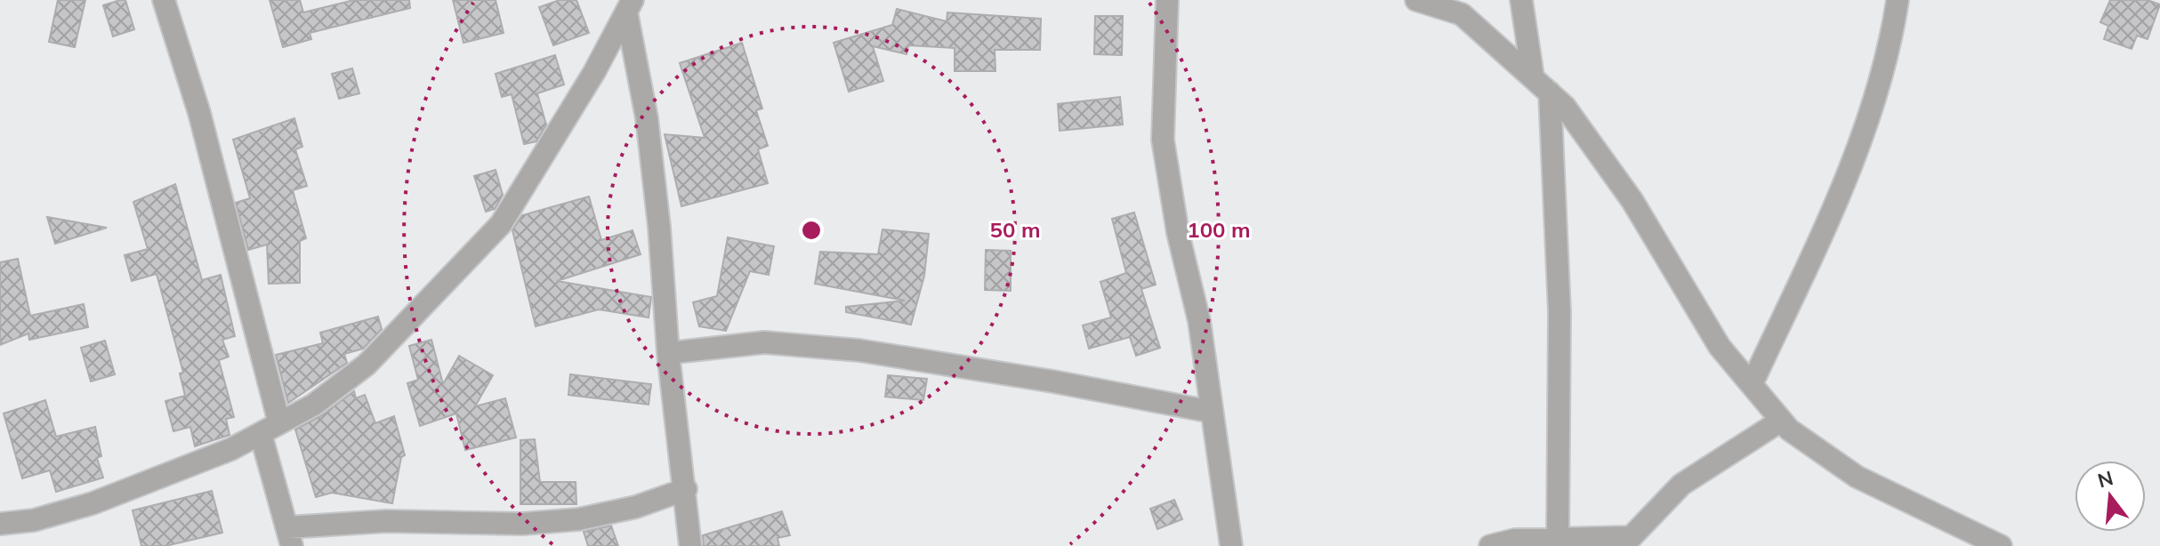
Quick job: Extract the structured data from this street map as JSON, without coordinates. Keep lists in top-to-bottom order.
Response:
{
  "north": "top",
  "rings": ["50 m", "100 m"]
}
